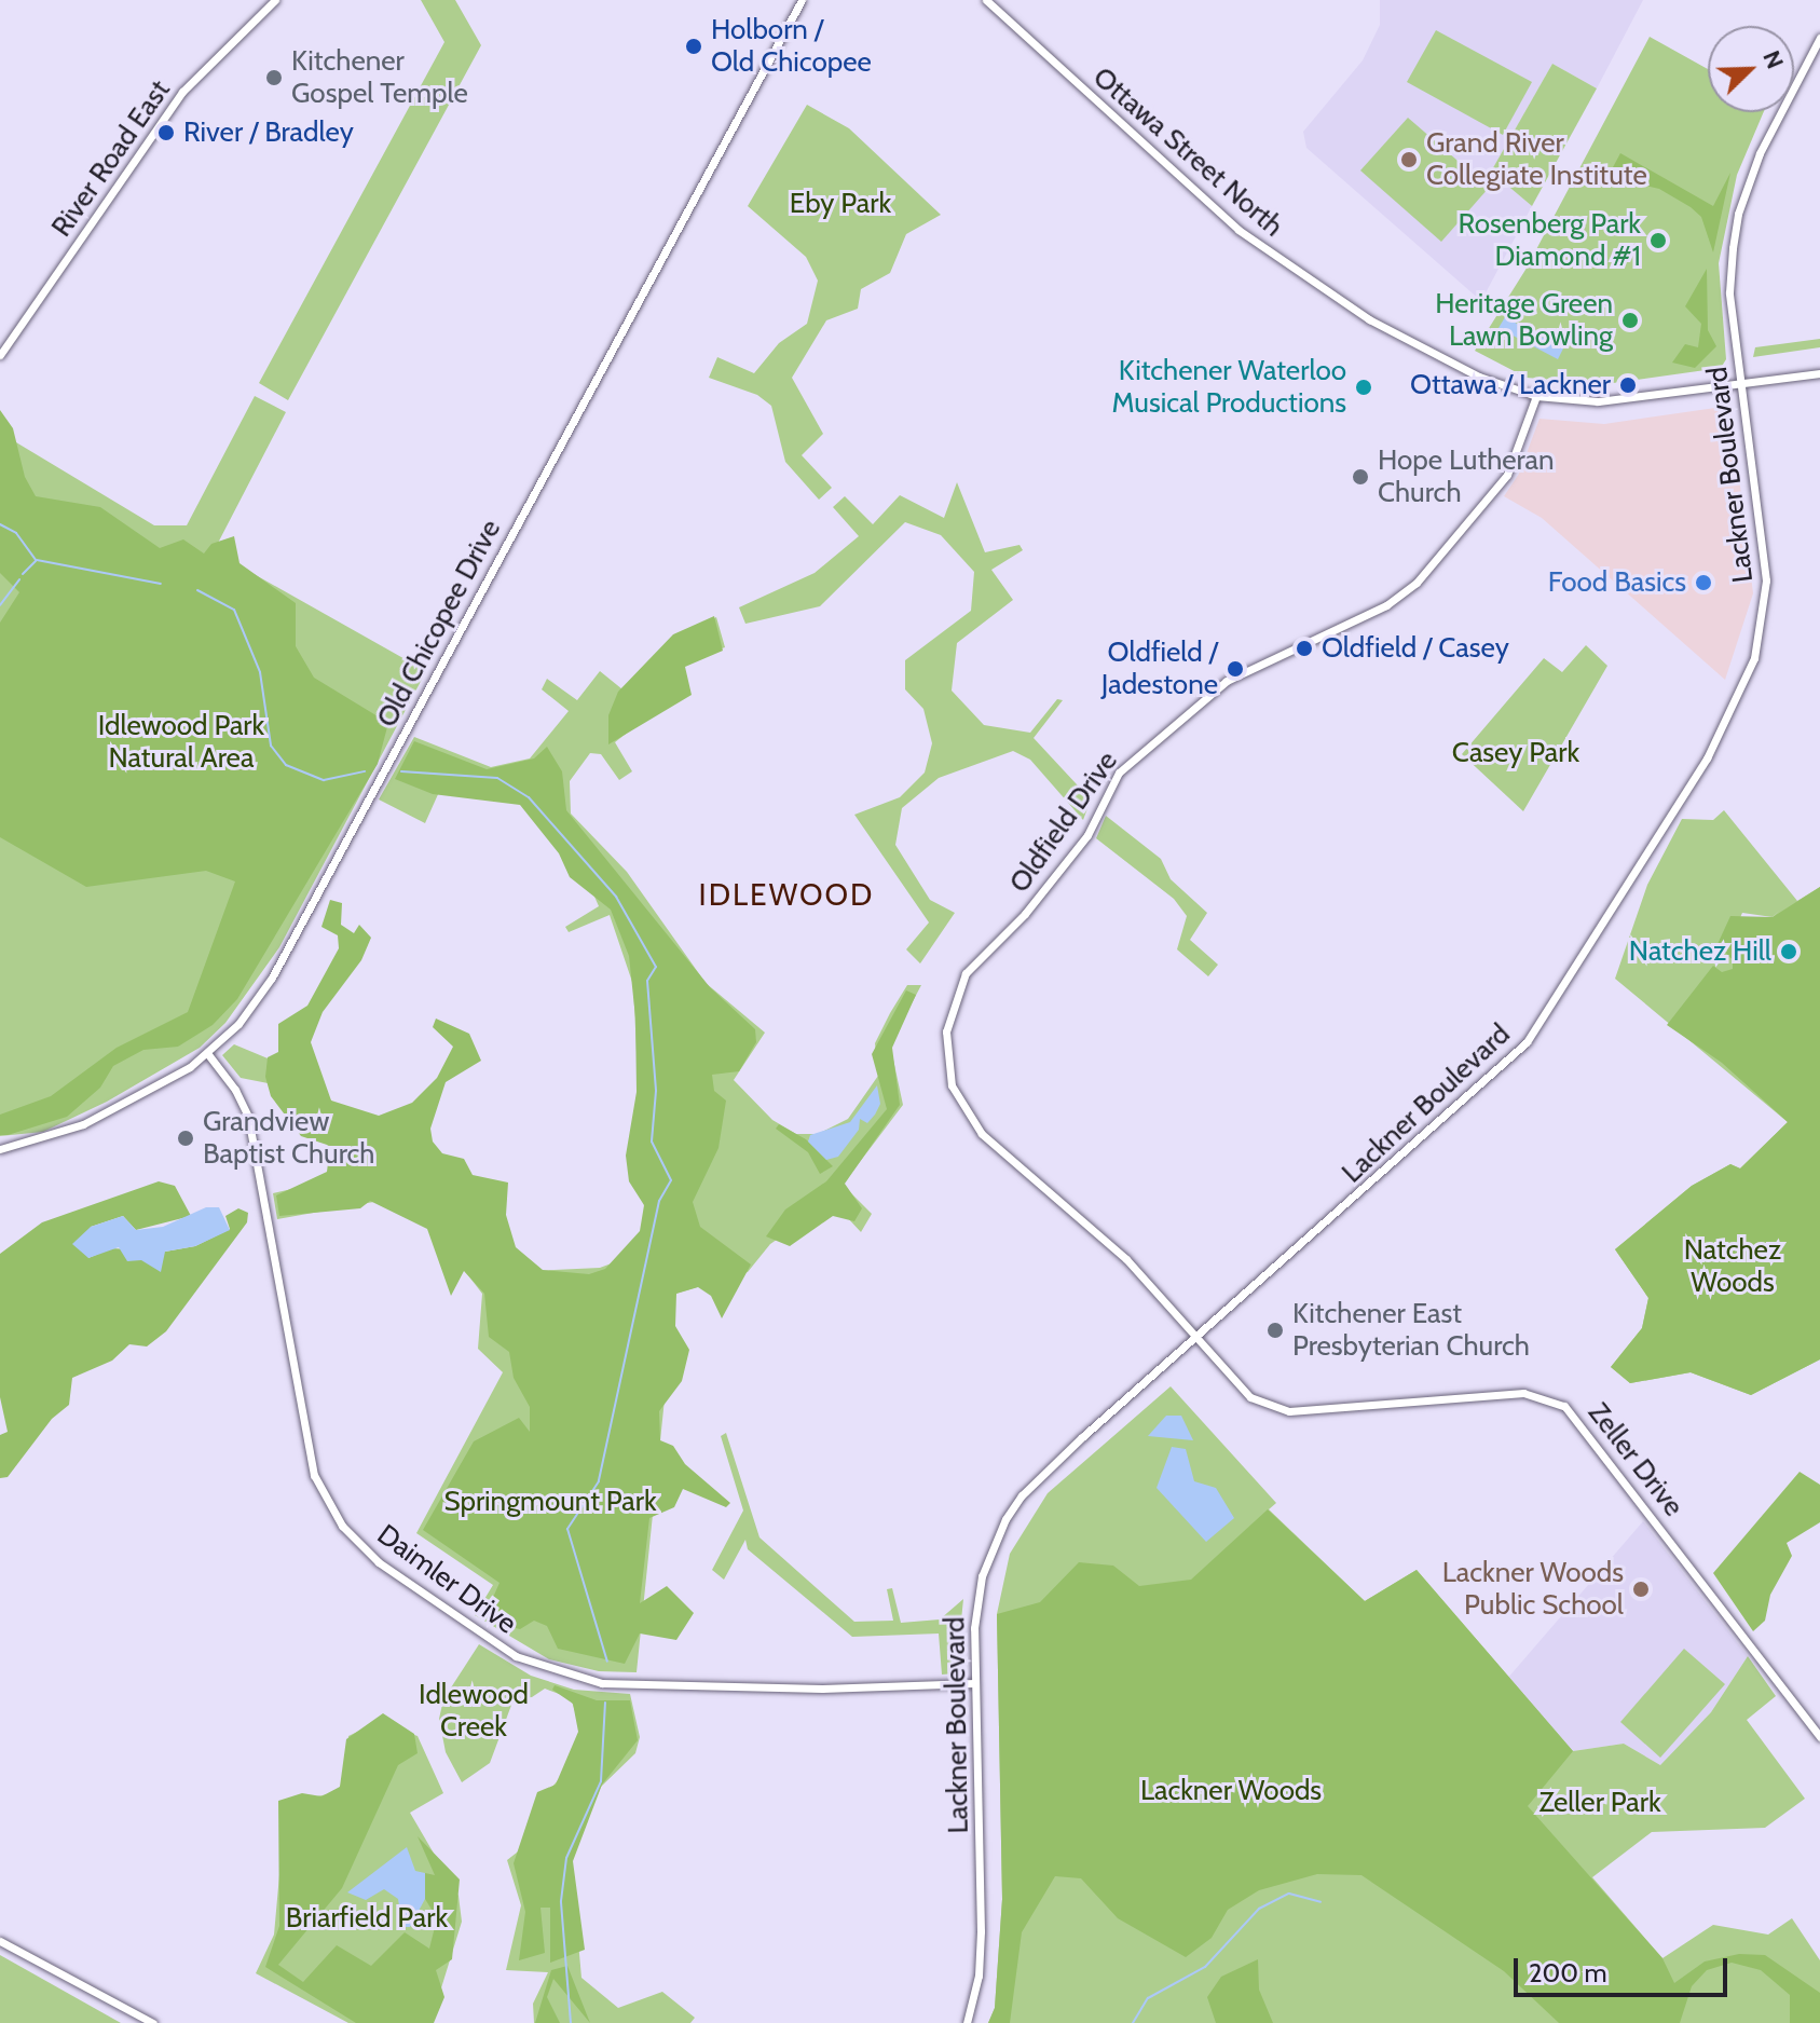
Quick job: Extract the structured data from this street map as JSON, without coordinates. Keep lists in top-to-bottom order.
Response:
{
  "streets": {
    "street": [
      "Ottawa Street North",
      "River Road East",
      "Lackner Boulevard",
      "Old Chicopee Drive",
      "Oldfield Drive",
      "Zeller Drive",
      "Daimler Drive"
    ]
  },
  "crossings": [
    ["Ottawa Street North", "Lackner Boulevard"],
    ["Ottawa Street North", "Oldfield Drive"],
    ["Lackner Boulevard", "Oldfield Drive"],
    ["Lackner Boulevard", "Zeller Drive"],
    ["Lackner Boulevard", "Daimler Drive"],
    ["Old Chicopee Drive", "Daimler Drive"],
    ["Oldfield Drive", "Zeller Drive"]
  ],
  "districts": ["IDLEWOOD"],
  "parks": [
    "Eby Park",
    "Idlewood Park Natural Area",
    "Casey Park",
    "Natchez Woods",
    "Springmount Park",
    "Idlewood Creek",
    "Lackner Woods",
    "Zeller Park",
    "Briarfield Park"
  ],
  "places": [
    "Holborn / Old Chicopee",
    "Kitchener Gospel Temple",
    "River / Bradley",
    "Grand River Collegiate Institute",
    "Rosenberg Park Diamond #1",
    "Heritage Green Lawn Bowling",
    "Ottawa / Lackner",
    "Kitchener Waterloo Musical Productions",
    "Hope Lutheran Church",
    "Food Basics",
    "Oldfield / Casey",
    "Oldfield / Jadestone",
    "Natchez Hill",
    "Grandview Baptist Church",
    "Kitchener East Presbyterian Church",
    "Lackner Woods Public School"
  ],
  "scale_bar": "200 m",
  "north": "top right"
}
